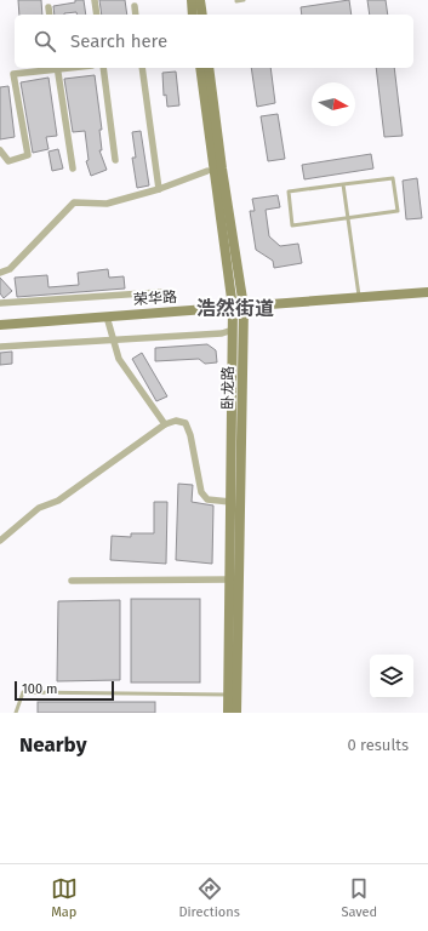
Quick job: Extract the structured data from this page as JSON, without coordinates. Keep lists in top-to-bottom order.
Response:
{
  "streets": {
    "main road": ["荣华路", "卧龙路"]
  },
  "crossings": [
    ["荣华路", "卧龙路"]
  ],
  "districts": ["浩然街道"],
  "scale_bar": "100 m",
  "north": "right",
  "page": {
    "search": "Search here",
    "scale": "100 m",
    "heading": ["Nearby", "0 results"],
    "nav": ["Map", "Directions", "Saved"]
  }
}
